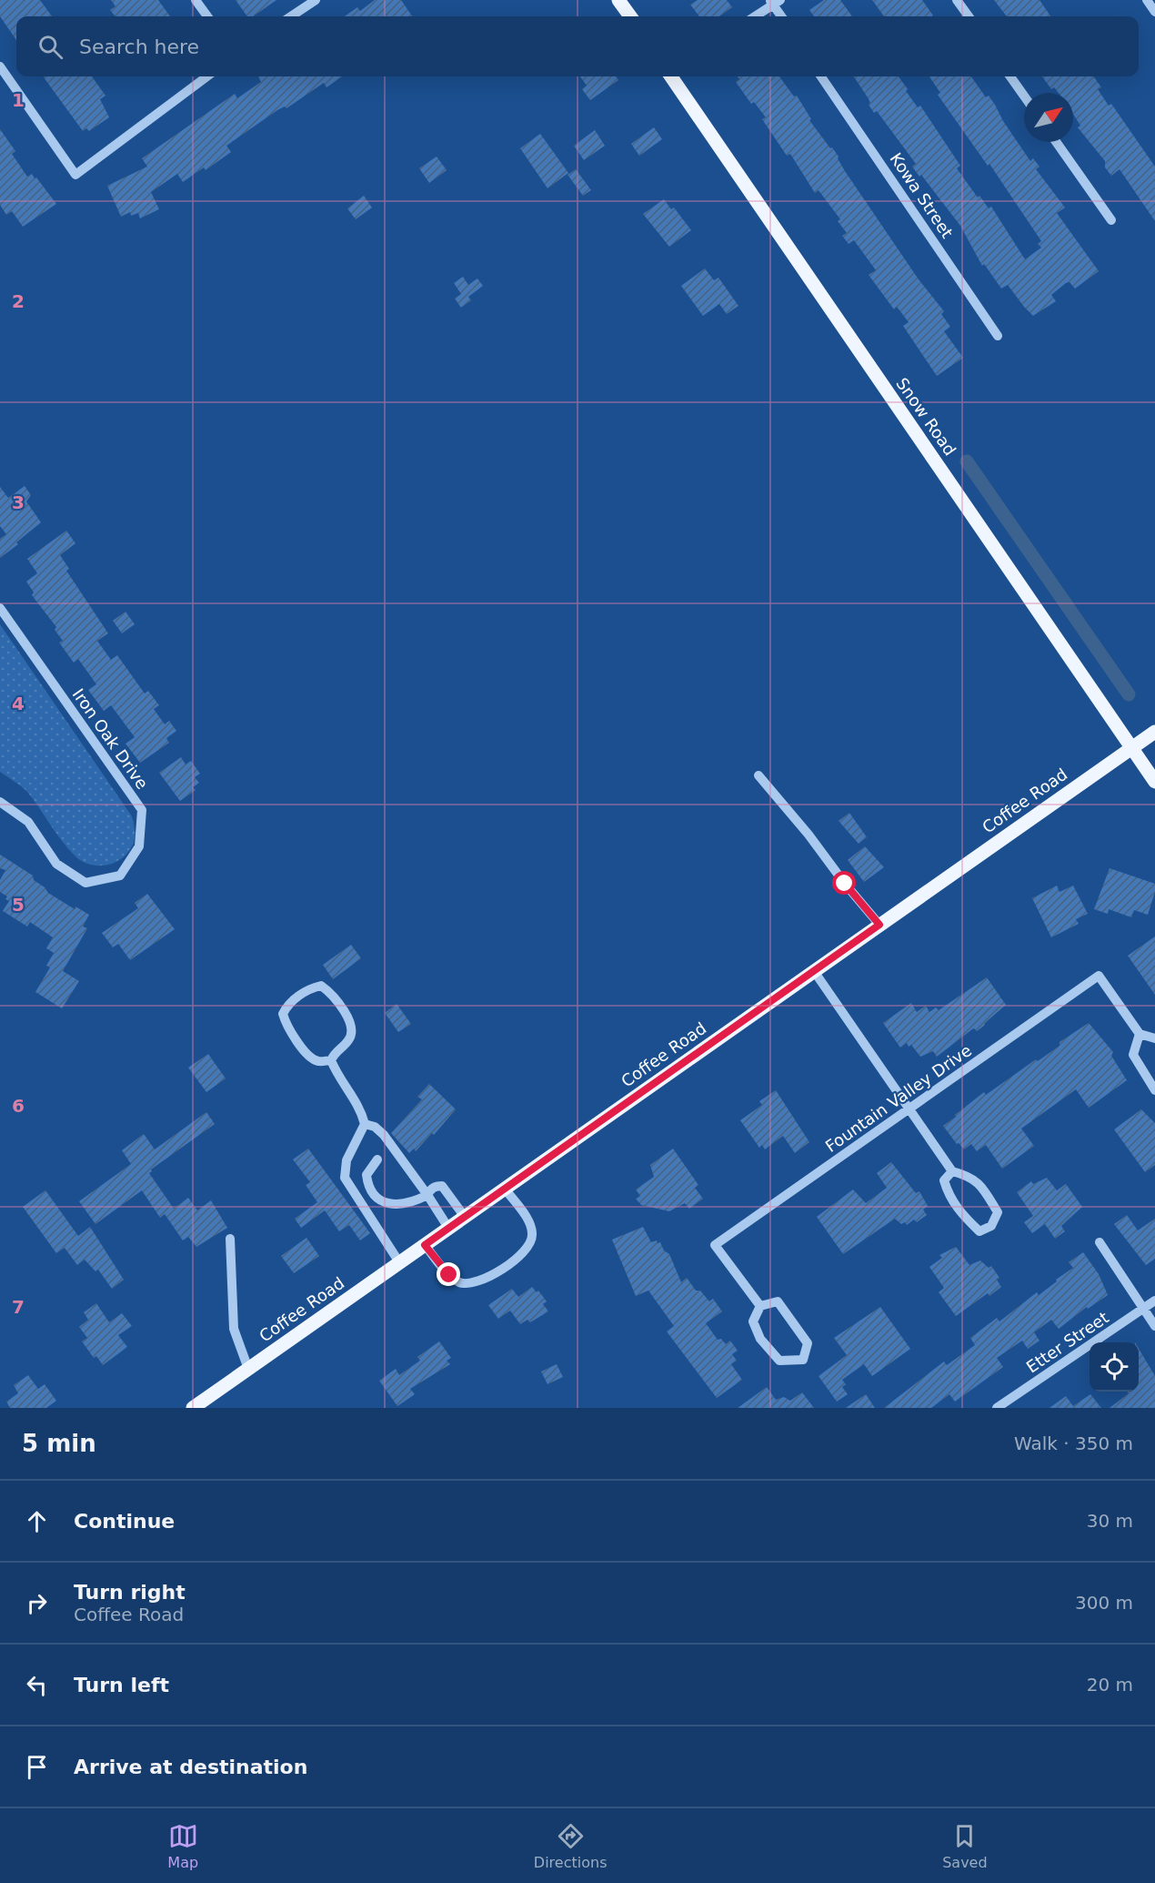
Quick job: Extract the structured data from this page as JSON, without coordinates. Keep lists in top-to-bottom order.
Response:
{
  "streets": {
    "main road": ["Snow Road", "Coffee Road"],
    "street": [
      "Kowa Street",
      "Iron Oak Drive",
      "Fountain Valley Drive",
      "Etter Street"
    ]
  },
  "crossings": [
    ["Snow Road", "Coffee Road"]
  ],
  "north": "top right",
  "page": {
    "search": "Search here",
    "heading": ["5 min", "Walk · 350 m"],
    "list": [
      ["Continue", "30 m"],
      ["Turn right", "Coffee Road", "300 m"],
      ["Turn left", "20 m"],
      "Arrive at destination"
    ],
    "nav": ["Map", "Directions", "Saved"]
  },
  "grid": {
    "rows": [
      "1",
      "2",
      "3",
      "4",
      "5",
      "6",
      "7"
    ]
  }
}
